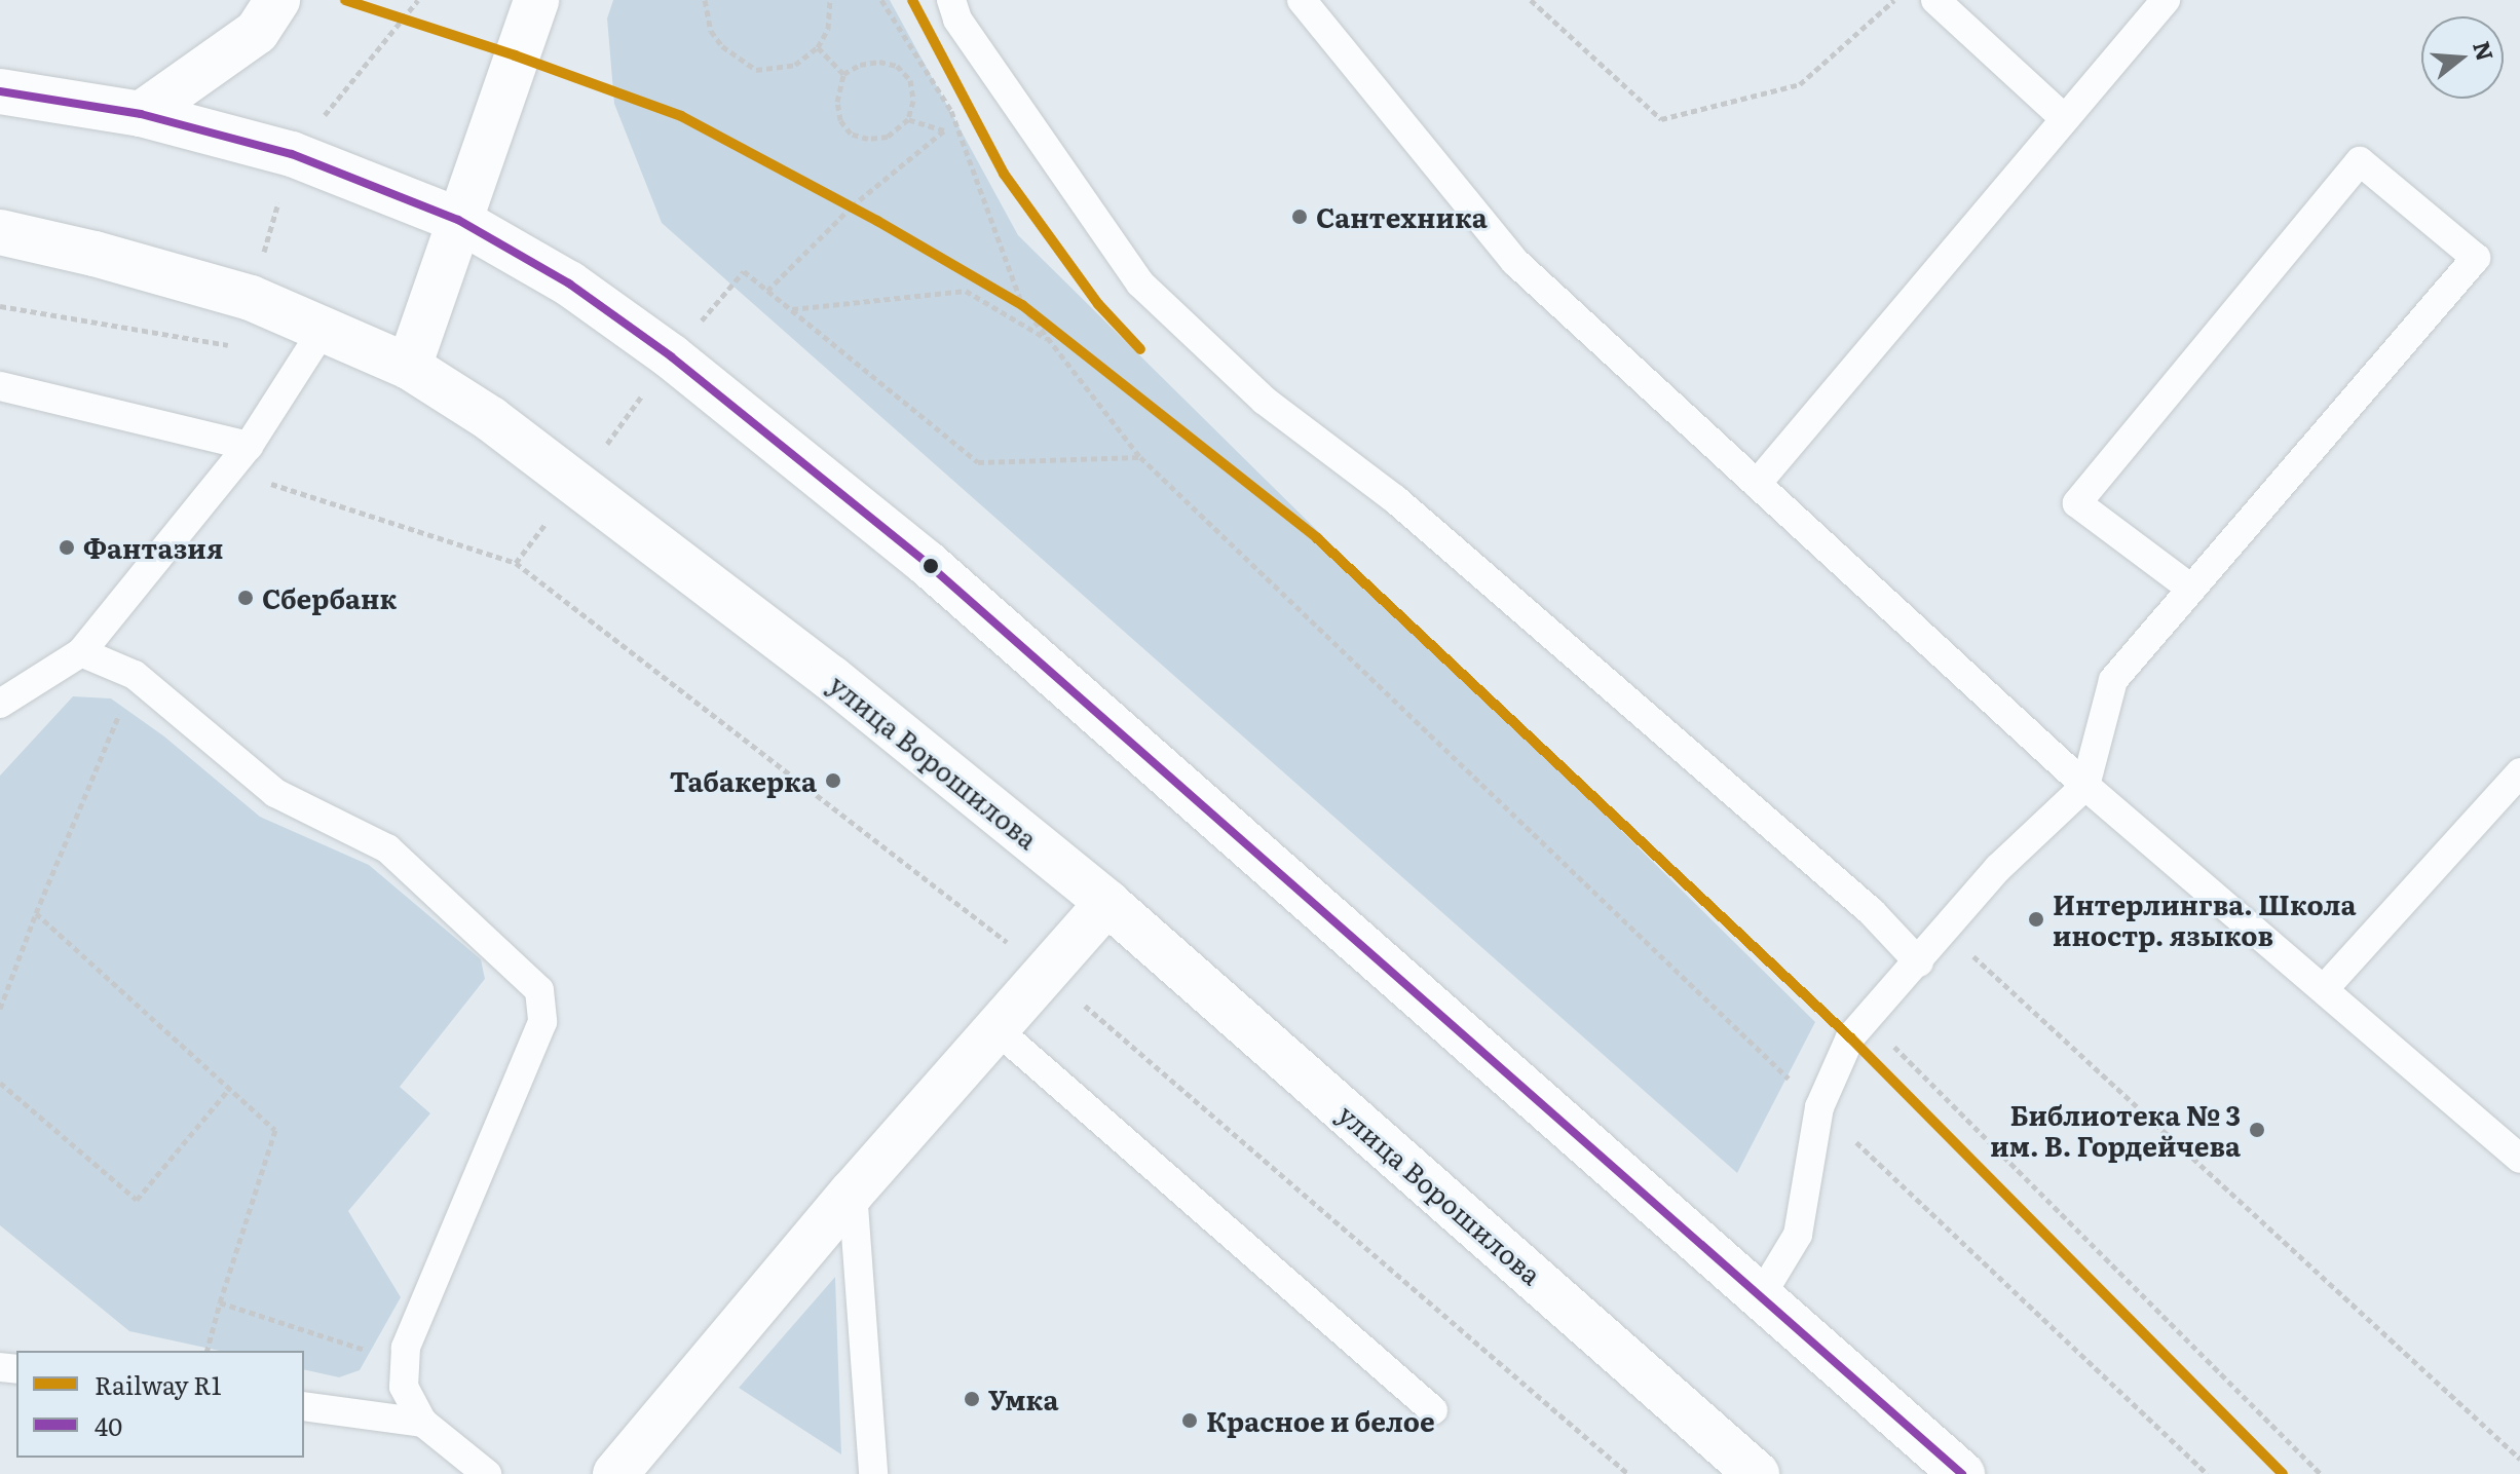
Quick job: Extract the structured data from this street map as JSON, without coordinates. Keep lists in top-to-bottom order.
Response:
{
  "streets": {
    "main road": ["улица Ворошилова"]
  },
  "places": [
    "Сантехника",
    "Фантазия",
    "Сбербанк",
    "Табакерка",
    "Интерлингва. Школа иностр. языков",
    "Библиотека № 3 им. В. Гордейчева",
    "Умка",
    "Красное и белое"
  ],
  "lines": ["rail line R1", "transit line 40"],
  "legend": ["Railway R1", "40"],
  "north": "right"
}
